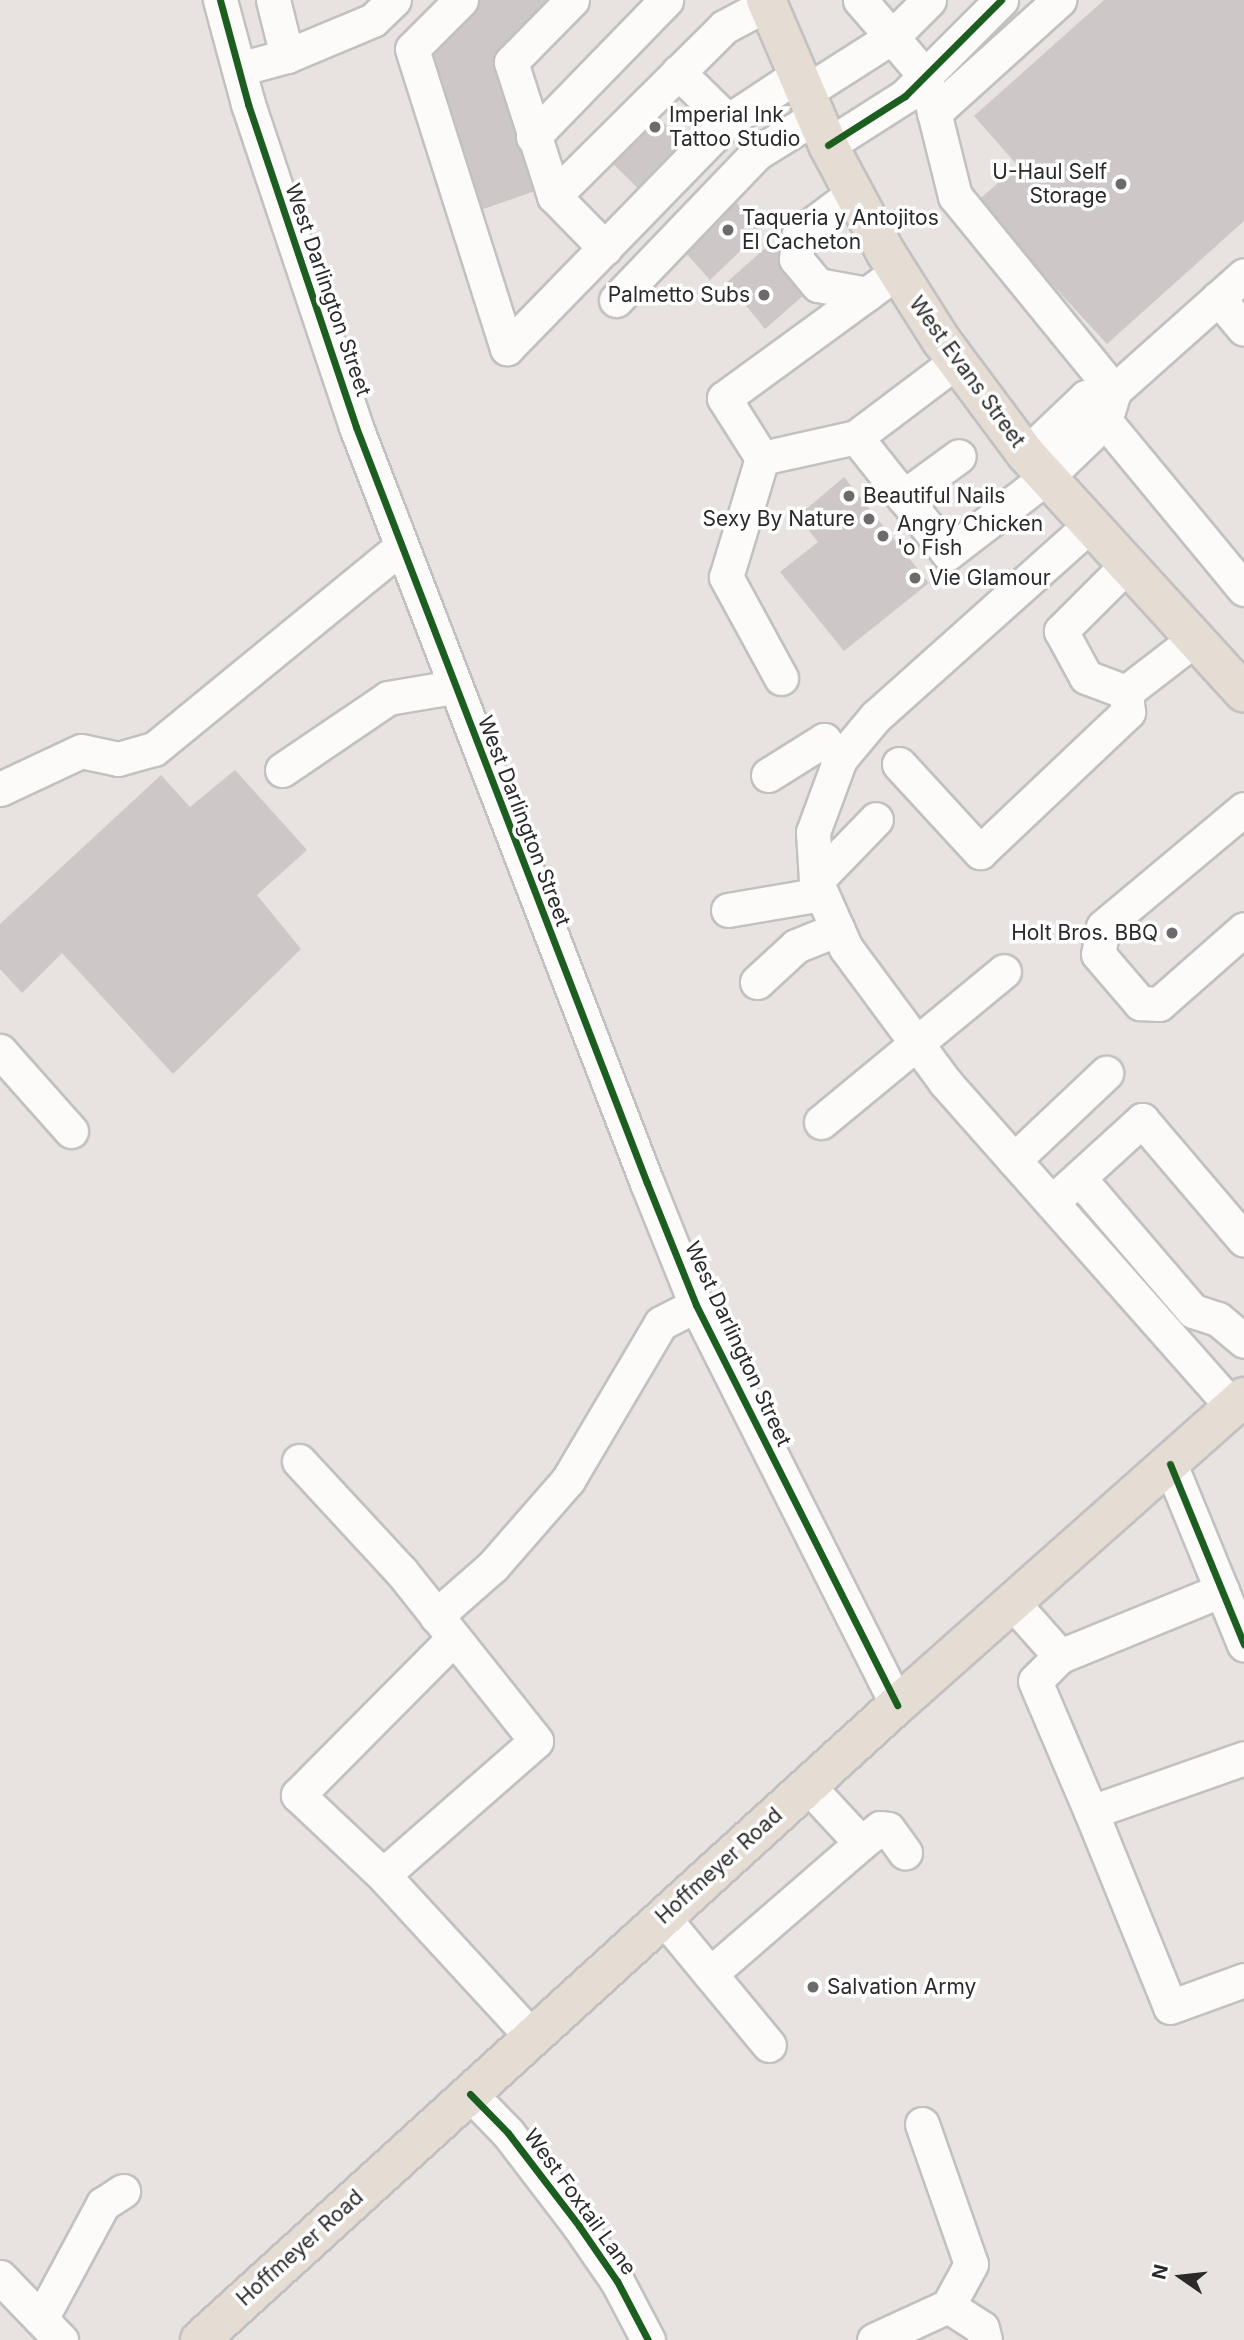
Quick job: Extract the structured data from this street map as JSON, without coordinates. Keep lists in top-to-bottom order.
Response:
{
  "streets": {
    "main road": ["West Evans Street", "Hoffmeyer Road"],
    "street": ["West Darlington Street", "West Foxtail Lane"]
  },
  "crossings": [
    ["West Darlington Street", "Hoffmeyer Road"],
    ["Hoffmeyer Road", "West Foxtail Lane"]
  ],
  "places": [
    "Imperial Ink Tattoo Studio",
    "U-Haul Self Storage",
    "Taqueria y Antojitos El Cacheton",
    "Palmetto Subs",
    "Beautiful Nails",
    "Sexy By Nature",
    "Angry Chicken 'o Fish",
    "Vie Glamour",
    "Holt Bros. BBQ",
    "Salvation Army"
  ],
  "north": "left"
}
